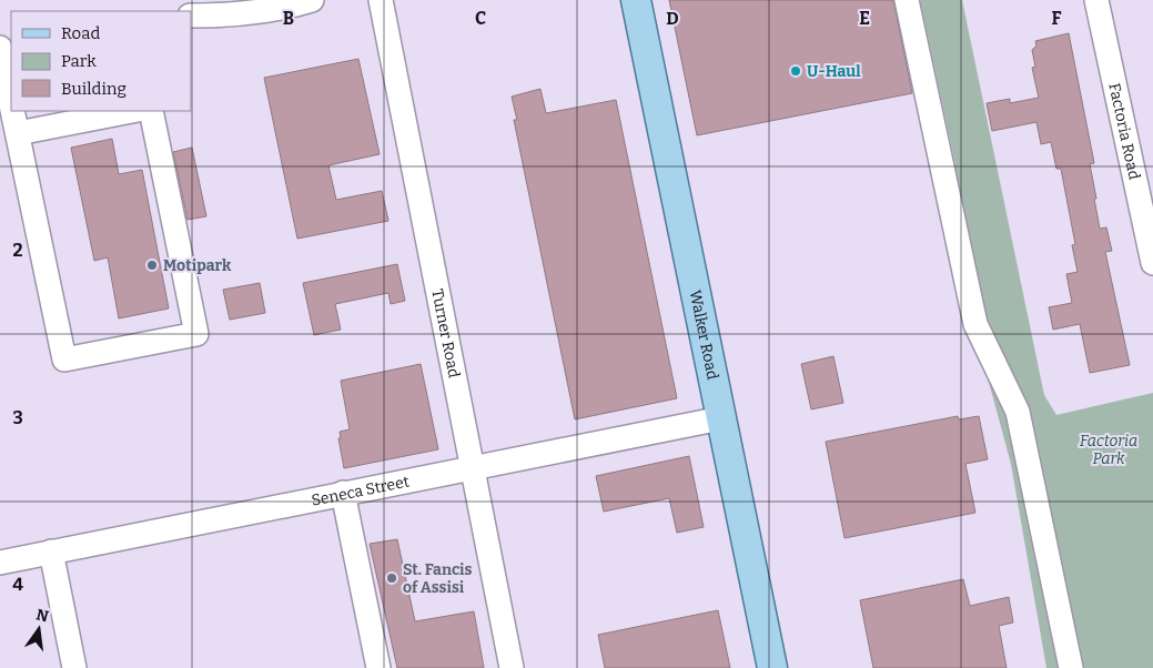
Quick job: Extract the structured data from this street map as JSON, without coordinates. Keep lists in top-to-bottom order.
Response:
{
  "streets": {
    "main road": ["Walker Road"],
    "street": ["Factoria Road", "Turner Road", "Seneca Street"]
  },
  "crossings": [
    ["Turner Road", "Seneca Street"],
    ["Walker Road", "Seneca Street"]
  ],
  "parks": ["Factoria Park"],
  "places": ["U-Haul", "Motipark", "St. Fancis of Assisi"],
  "legend": ["Road", "Park", "Building"],
  "north": "top",
  "grid": {
    "columns": [
      "B",
      "C",
      "D",
      "E",
      "F"
    ],
    "rows": ["2", "3", "4"]
  }
}
